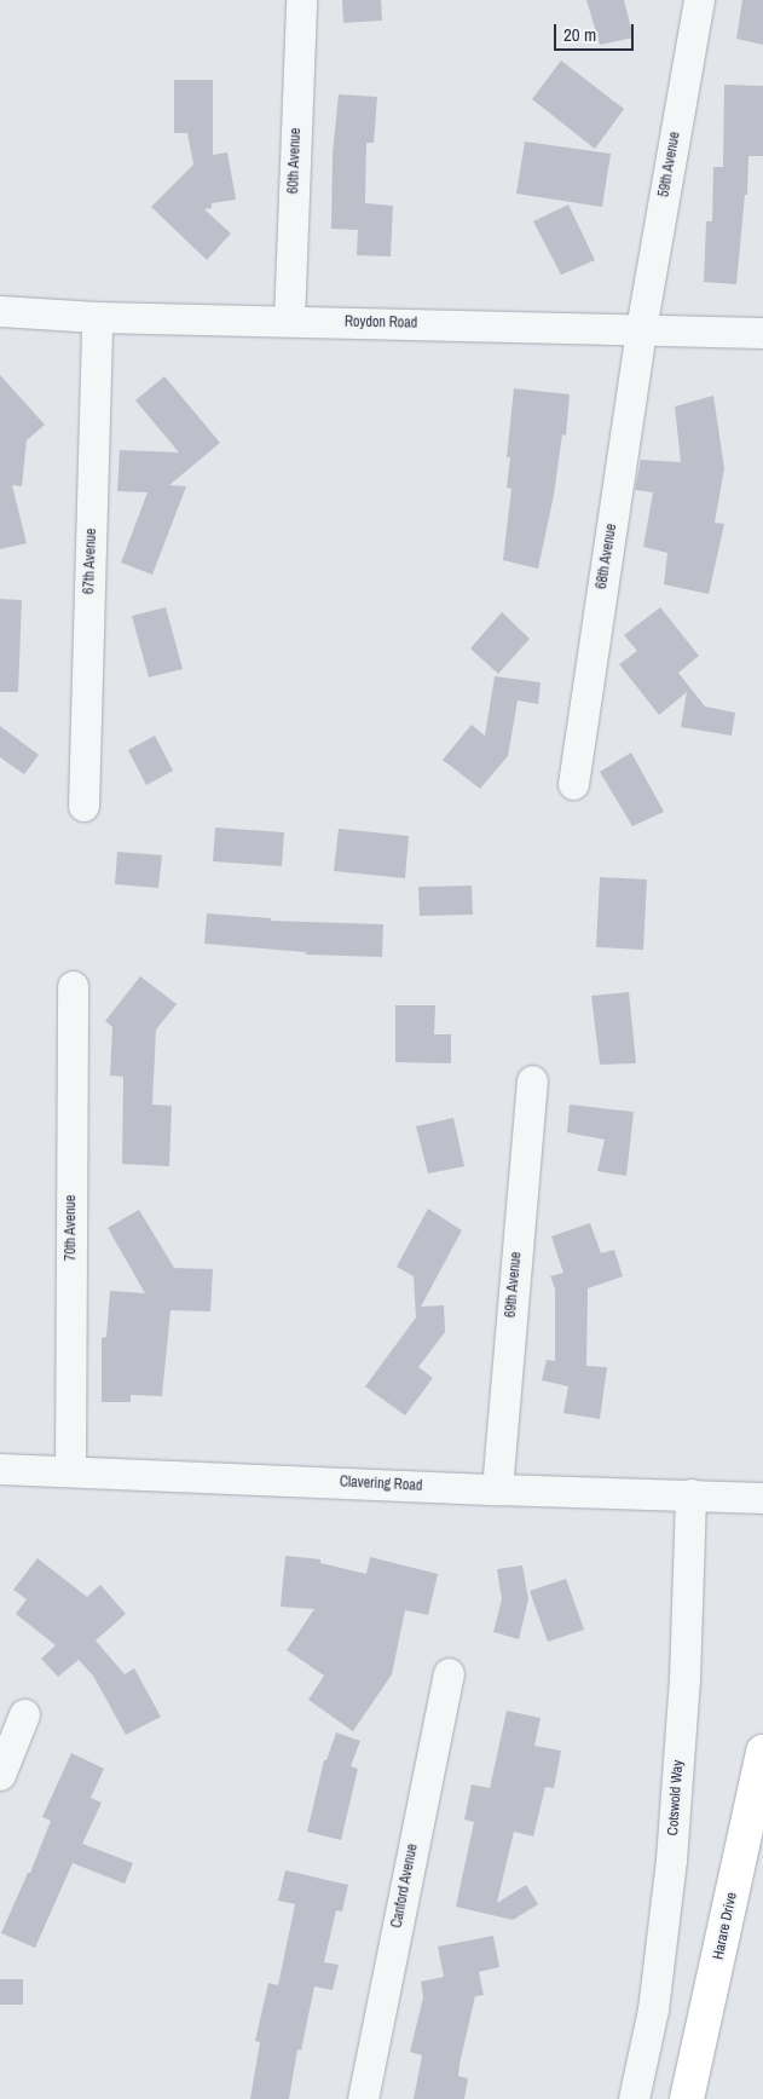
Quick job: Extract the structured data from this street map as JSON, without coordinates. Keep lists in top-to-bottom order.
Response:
{
  "streets": {
    "main road": ["Harare Drive"],
    "street": [
      "60th Avenue",
      "59th Avenue",
      "Roydon Road",
      "68th Avenue",
      "67th Avenue",
      "70th Avenue",
      "69th Avenue",
      "Clavering Road",
      "Cotswold Way",
      "Canford Avenue"
    ]
  },
  "crossings": [
    ["60th Avenue", "Roydon Road"],
    ["59th Avenue", "Roydon Road"],
    ["59th Avenue", "68th Avenue"],
    ["Roydon Road", "68th Avenue"],
    ["Roydon Road", "67th Avenue"],
    ["70th Avenue", "Clavering Road"],
    ["69th Avenue", "Clavering Road"],
    ["Clavering Road", "Cotswold Way"]
  ],
  "scale_bar": "20 m"
}
